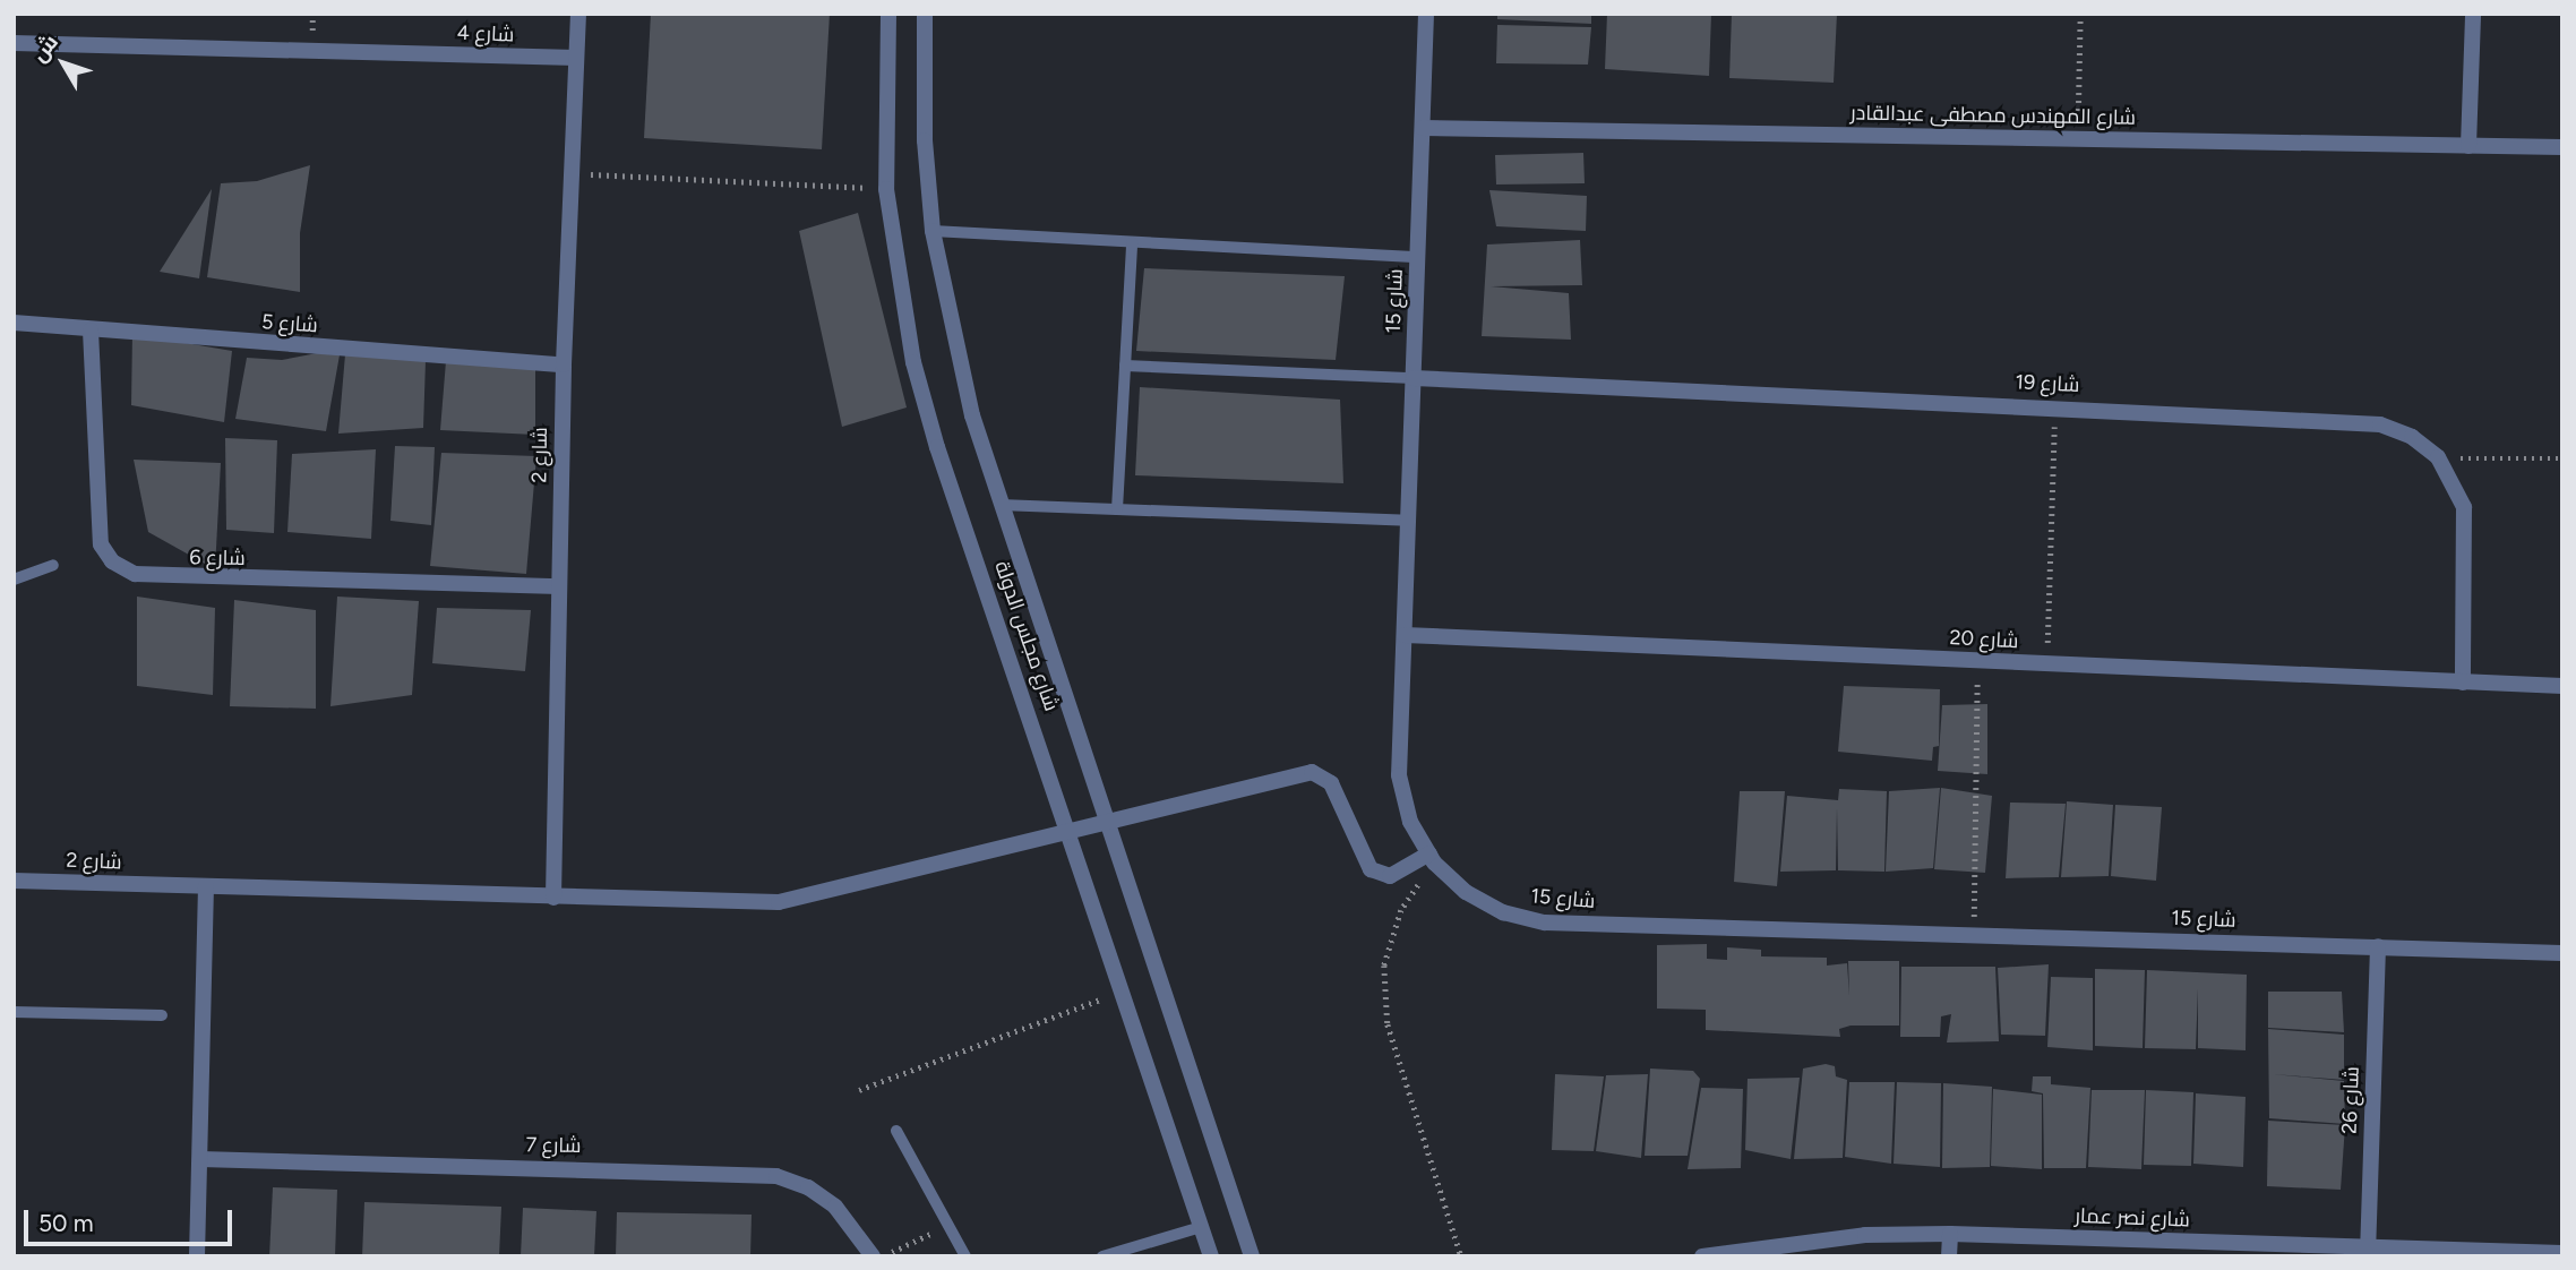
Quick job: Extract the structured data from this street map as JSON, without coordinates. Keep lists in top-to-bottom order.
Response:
{
  "streets": {
    "street": [
      "شارع 4",
      "شارع المهندس مصطفى عبدالقادر",
      "شارع 15",
      "شارع 5",
      "شارع 19",
      "شارع 2",
      "شارع 6",
      "شارع مجلس الدولة",
      "شارع 20",
      "شارع 26",
      "شارع 7",
      "شارع نصر عمار"
    ]
  },
  "crossings": [
    ["شارع 4", "شارع 2"],
    ["شارع المهندس مصطفى عبدالقادر", "شارع 15"],
    ["شارع 15", "شارع 19"],
    ["شارع 15", "شارع 2"],
    ["شارع 15", "شارع 20"],
    ["شارع 15", "شارع 26"],
    ["شارع 5", "شارع 2"],
    ["شارع 5", "شارع 6"],
    ["شارع 19", "شارع 20"],
    ["شارع 2", "شارع 6"],
    ["شارع 2", "شارع مجلس الدولة"],
    ["شارع 26", "شارع نصر عمار"]
  ],
  "scale_bar": "50 m",
  "north": "top left"
}
